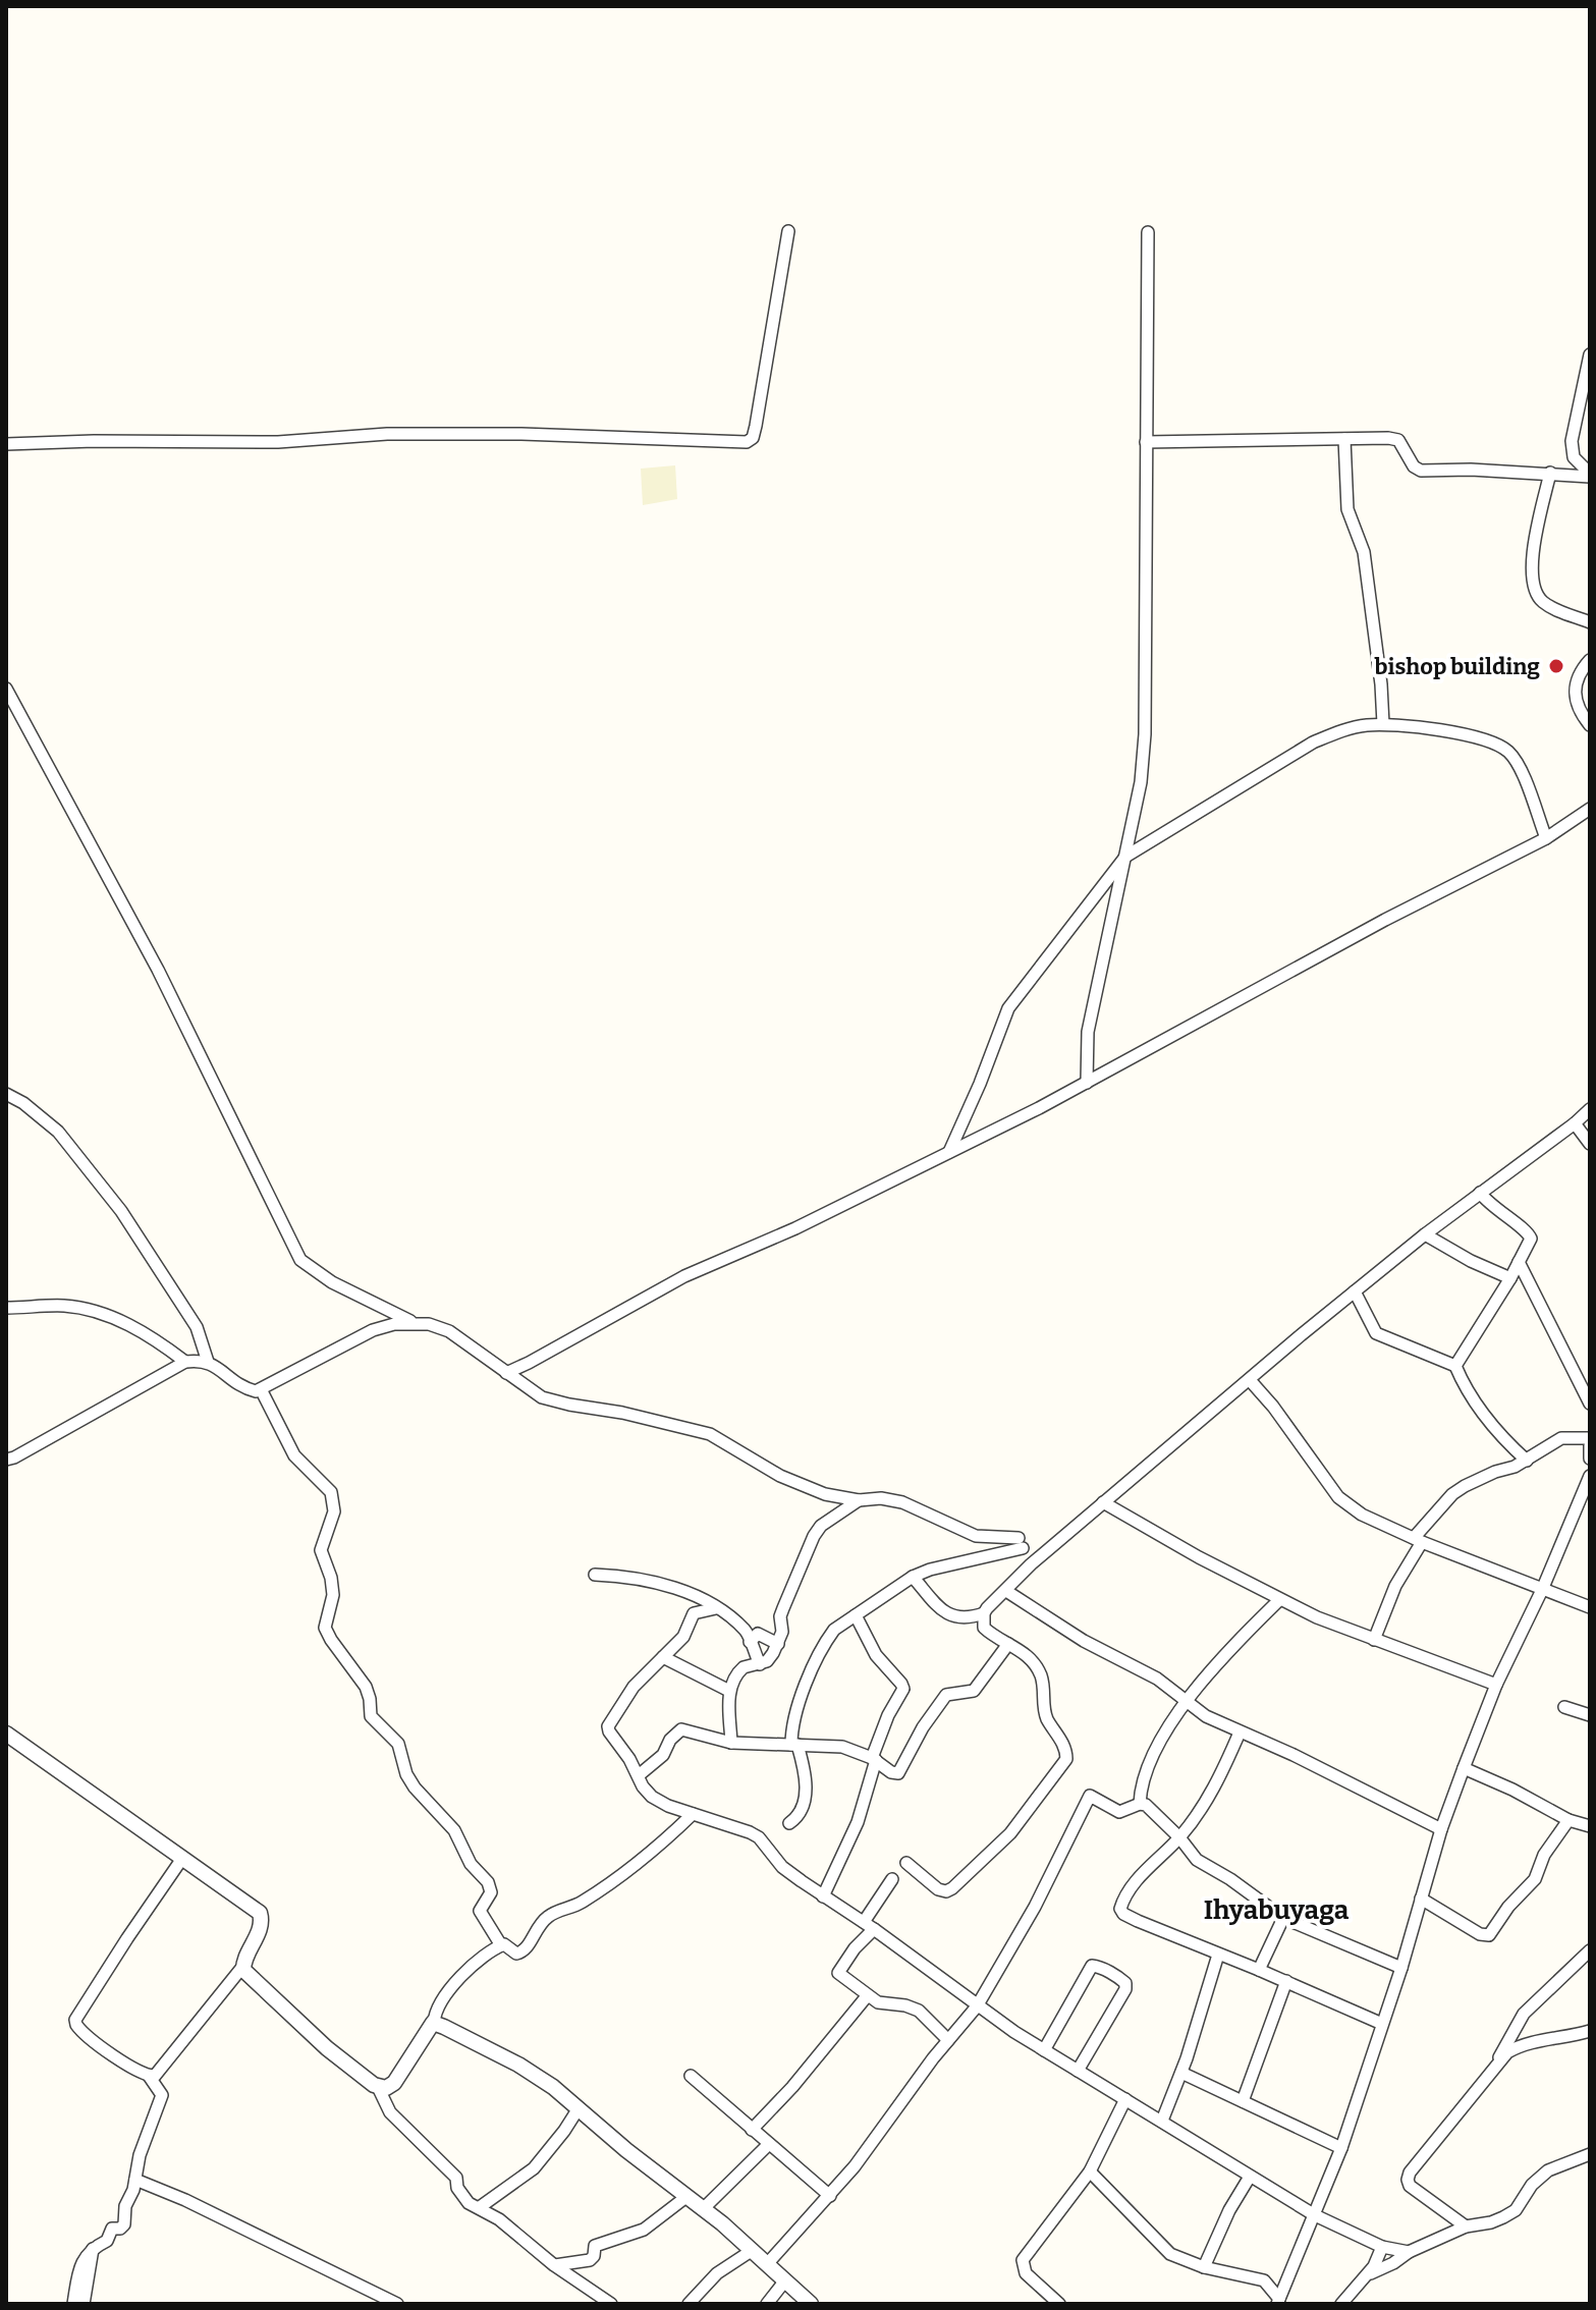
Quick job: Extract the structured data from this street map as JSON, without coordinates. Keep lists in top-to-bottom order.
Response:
{
  "districts": ["Ihyabuyaga"],
  "places": ["bishop building"]
}
